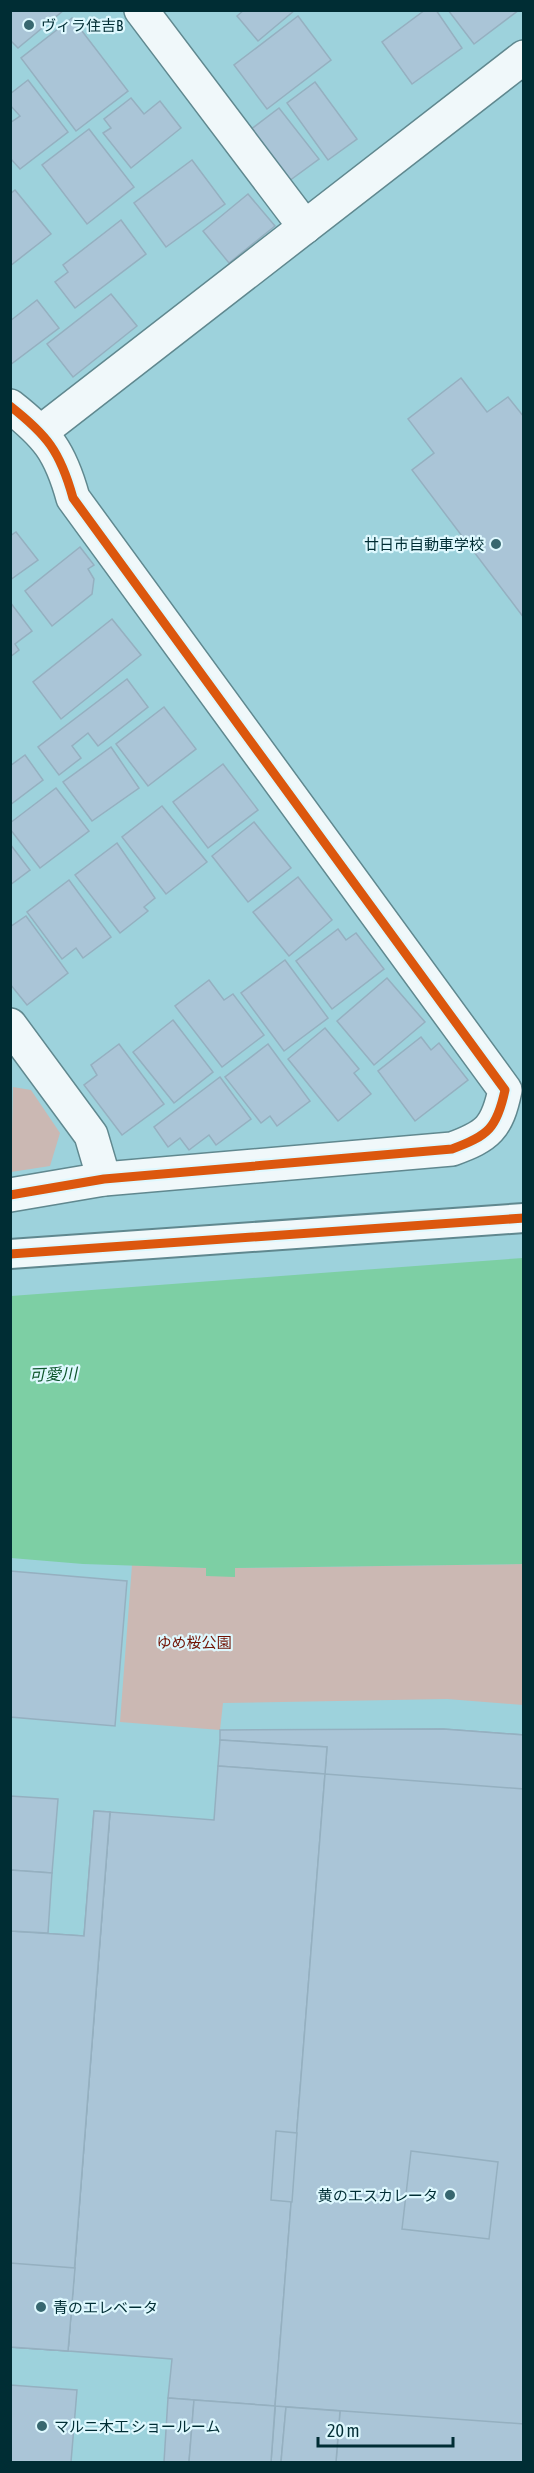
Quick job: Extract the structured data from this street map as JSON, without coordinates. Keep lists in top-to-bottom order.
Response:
{
  "water": ["可愛川"],
  "parks": ["ゆめ桜公園"],
  "places": [
    "ヴィラ住吉B",
    "廿日市自動車学校",
    "黄のエスカレータ",
    "青のエレベータ",
    "マルニ木工 ショールーム"
  ],
  "scale_bar": "20 m"
}
